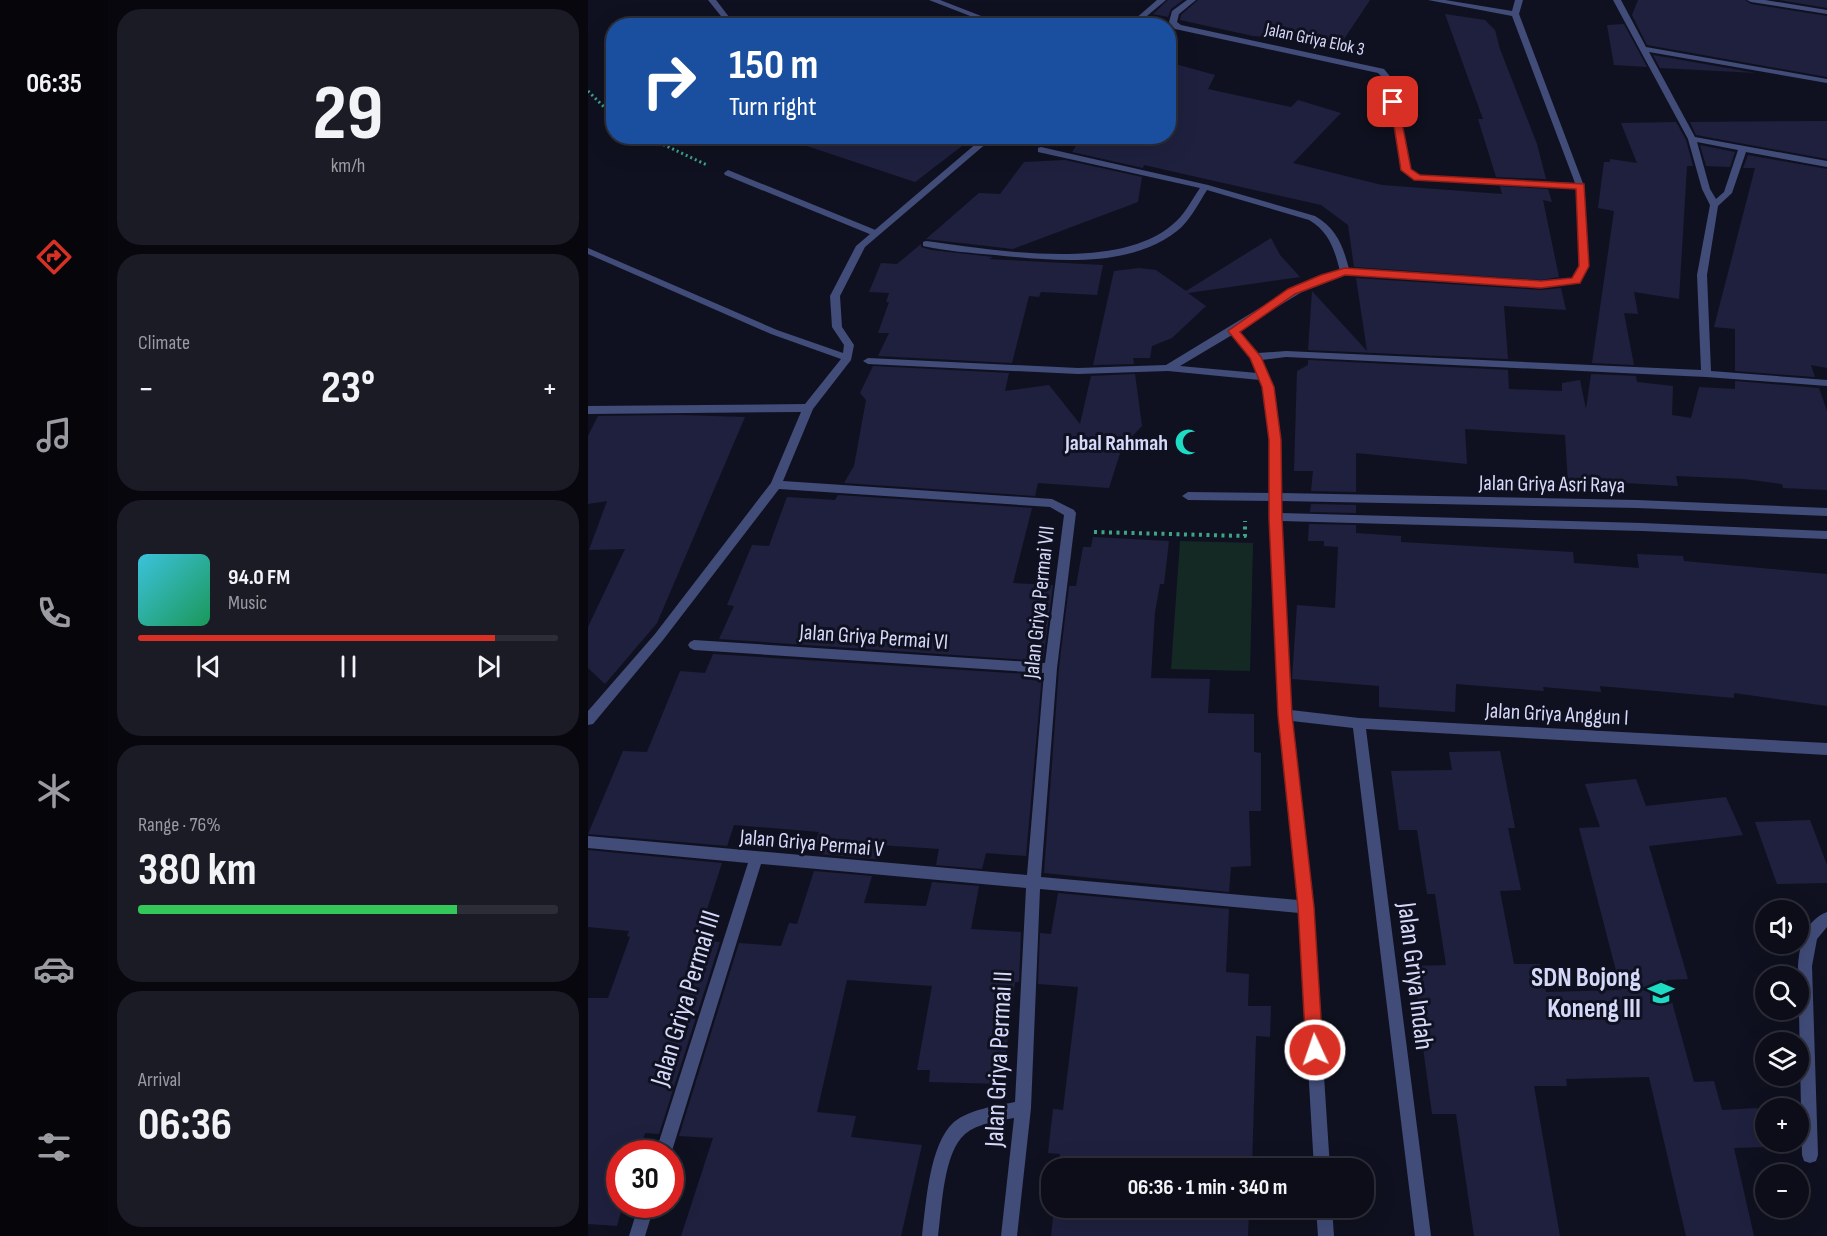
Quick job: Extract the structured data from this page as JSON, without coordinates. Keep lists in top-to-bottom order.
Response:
{
  "streets": {
    "street": [
      "Jalan Griya Elok 3",
      "Jalan Griya Asri Raya",
      "Jalan Griya Permai VII",
      "Jalan Griya Permai VI",
      "Jalan Griya Anggun I",
      "Jalan Griya Permai V",
      "Jalan Griya Indah",
      "Jalan Griya Permai III",
      "Jalan Griya Permai II"
    ]
  },
  "crossings": [
    ["Jalan Griya Permai VII", "Jalan Griya Permai VI"],
    ["Jalan Griya Permai VII", "Jalan Griya Permai V"],
    ["Jalan Griya Permai VII", "Jalan Griya Permai II"],
    ["Jalan Griya Anggun I", "Jalan Griya Indah"],
    ["Jalan Griya Permai V", "Jalan Griya Permai III"],
    ["Jalan Griya Permai V", "Jalan Griya Permai II"]
  ],
  "places": {
    "mosque": ["Jabal Rahmah"],
    "school or university": ["SDN Bojong Koneng III"]
  },
  "page": {
    "tabs": "06:35",
    "tile": [
      ["29", "km/h"],
      "Climate",
      ["Range · 76%", "380 km"],
      ["Arrival", "06:36"]
    ],
    "turn": ["150 m", "Turn right"],
    "heat": ["−", "23°", "+"],
    "song": ["94.0 FM", "Music"],
    "map_buttons": ["+", "−"],
    "limit": "30",
    "trip": "06:36 · 1 min · 340 m"
  }
}
